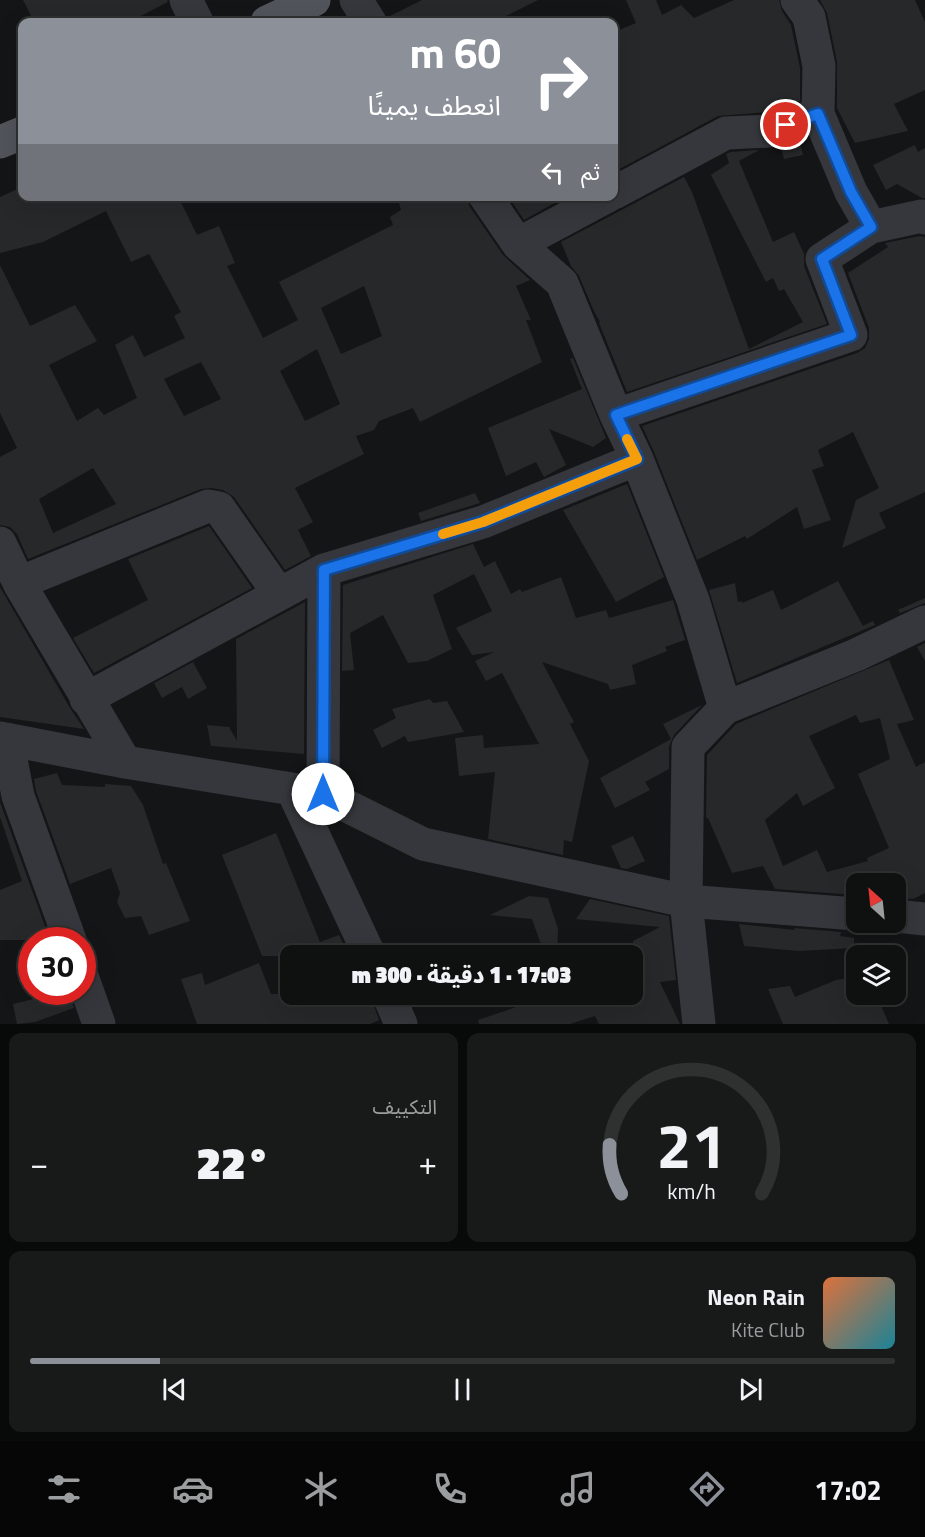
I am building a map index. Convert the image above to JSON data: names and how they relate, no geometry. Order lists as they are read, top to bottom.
{
  "north": "top left",
  "page": {
    "turn": ["60 m", "انعطف يمينًا"],
    "then": "ثم",
    "limit": "30",
    "trip": "17:03 · 1 دقيقة · 300 m",
    "tile": "التكييف",
    "heat": ["−", "22°", "+"],
    "song": ["Neon Rain", "Kite Club"],
    "tabs": "17:02",
    "gauge": ["21", "km/h"]
  }
}
